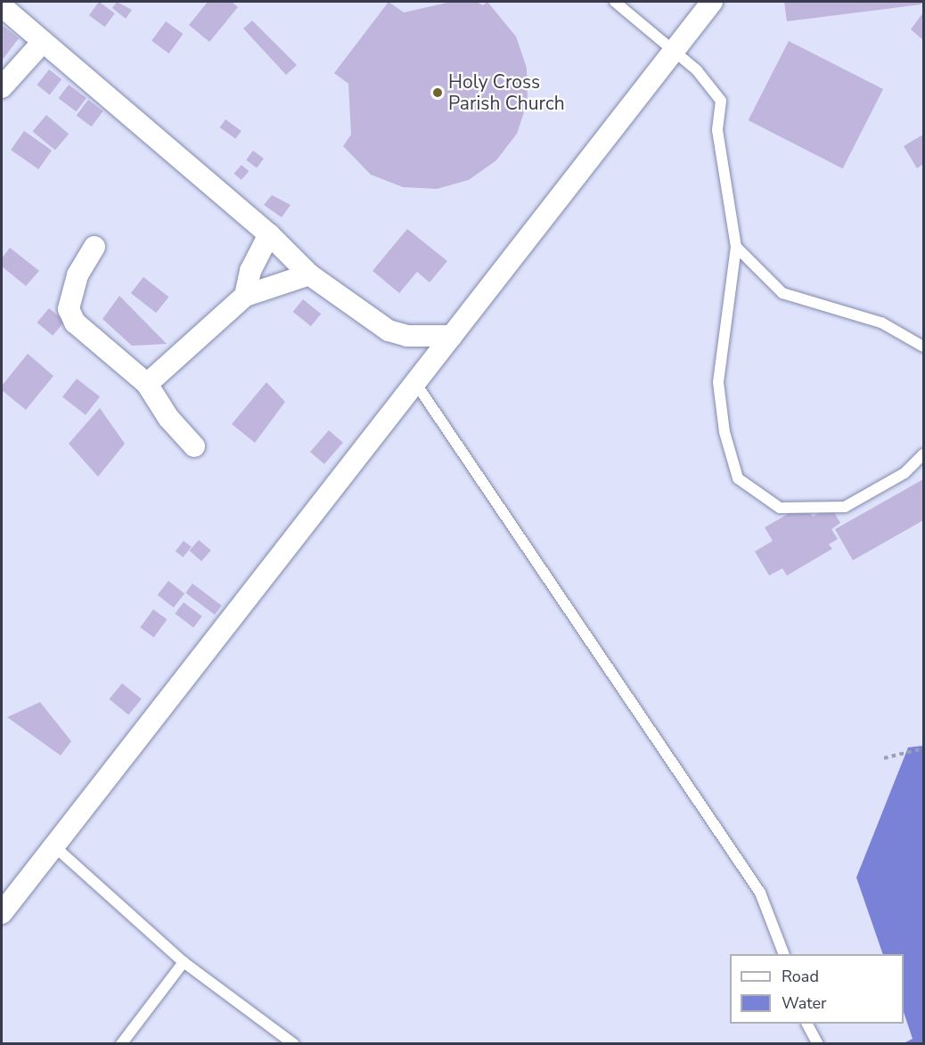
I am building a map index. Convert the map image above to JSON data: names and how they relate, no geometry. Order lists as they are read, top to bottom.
{
  "places": ["Holy Cross Parish Church"],
  "legend": ["Road", "Water"]
}
